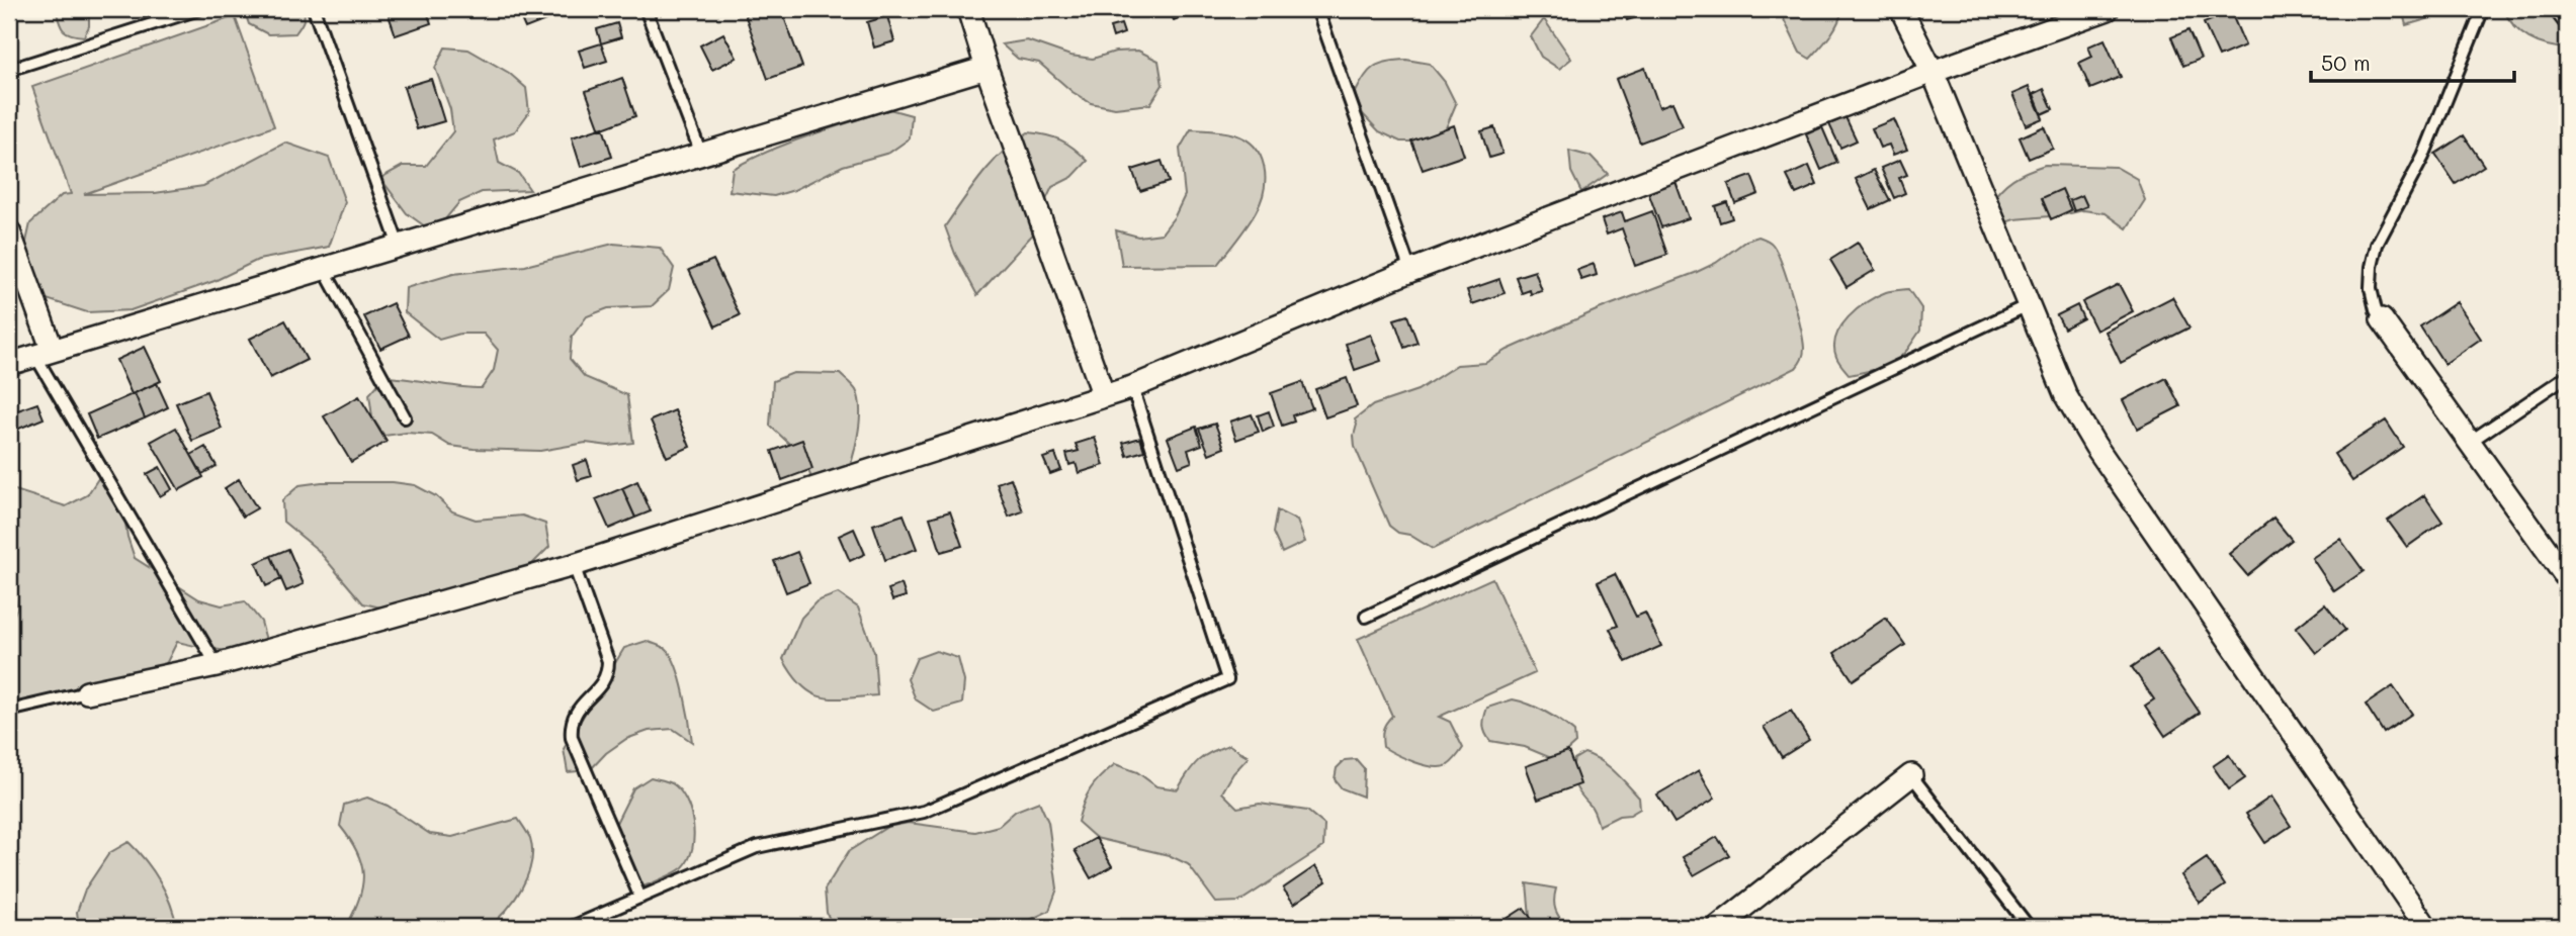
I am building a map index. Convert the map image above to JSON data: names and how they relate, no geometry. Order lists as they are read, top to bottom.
{
  "scale_bar": "50 m"
}
